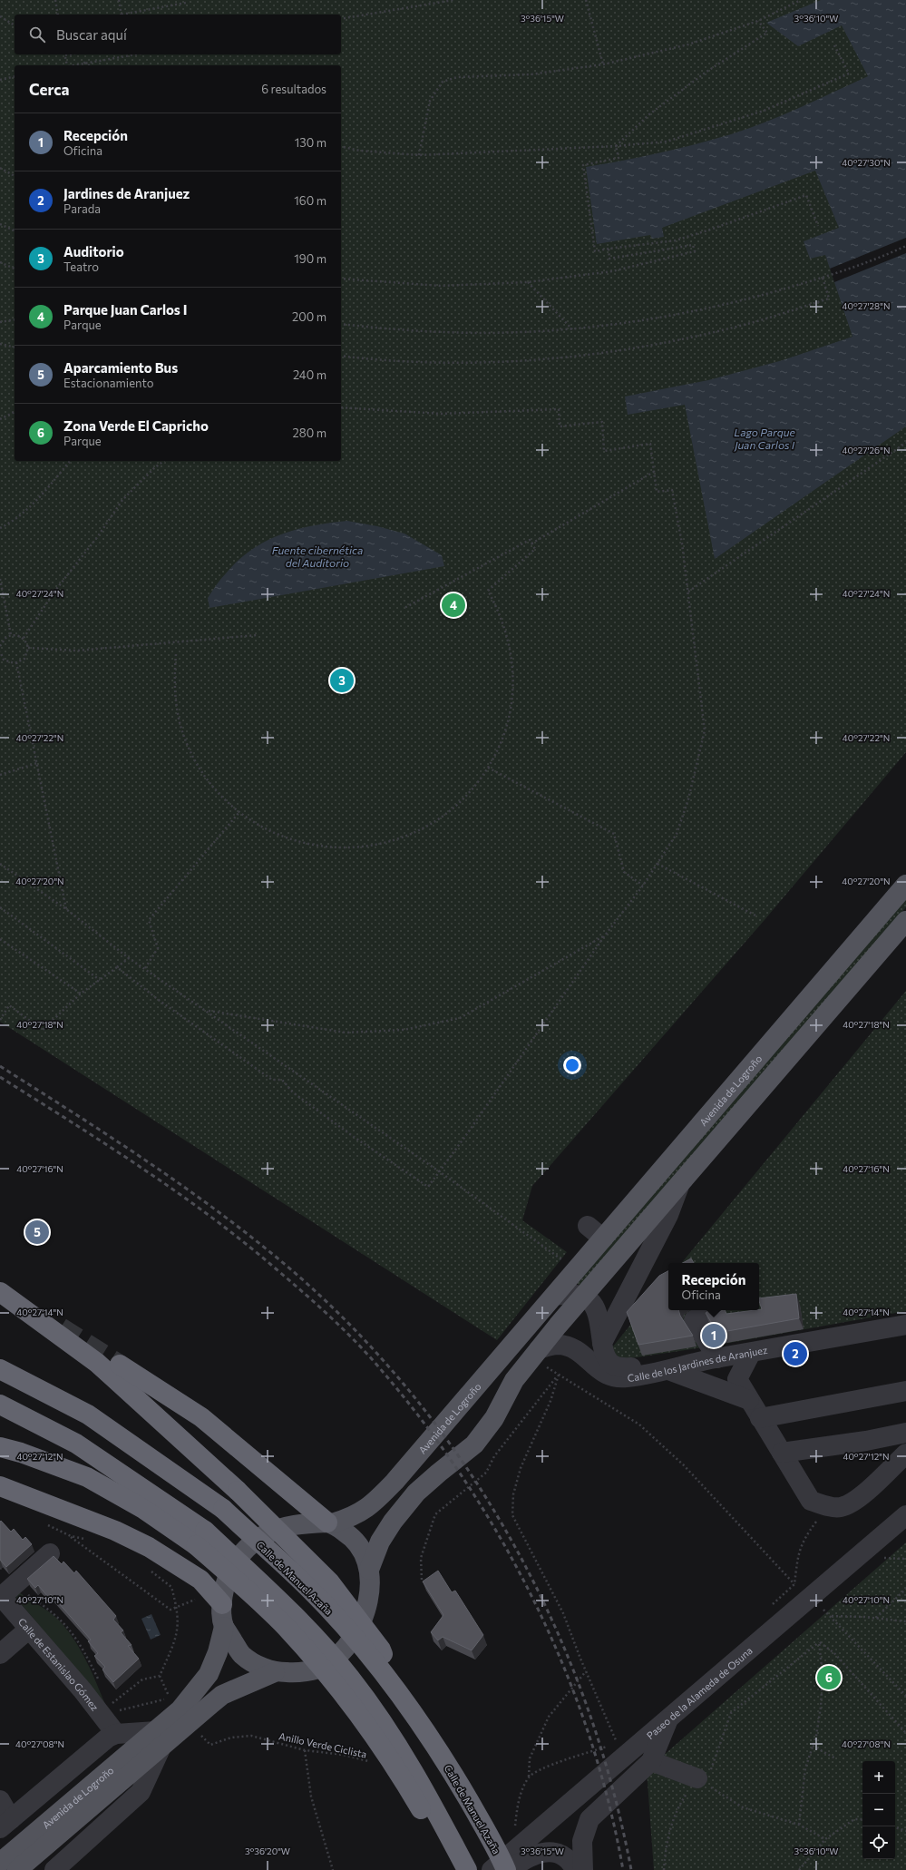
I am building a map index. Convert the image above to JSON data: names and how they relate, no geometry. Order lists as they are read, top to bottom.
{
  "streets": {
    "highway": ["Calle de Manuel Azaña"],
    "main road": ["Avenida de Logroño"],
    "street": ["Calle de los Jardines de Aranjuez", "Calle de Estanislao Gómez", "Paseo de la Alameda de Osuna"],
    "path": ["Anillo Verde Ciclista"]
  },
  "crossings": [
    ["Avenida de Logroño", "Anillo Verde Ciclista"]
  ],
  "water": ["Lago Parque Juan Carlos I", "Fuente cibernética del Auditorio"],
  "page": {
    "search": "Buscar aquí",
    "heading": ["Cerca", "6 resultados"],
    "list": [
      {
        "mark": "1",
        "name": "Recepción",
        "note": "Oficina",
        "value": "130 m"
      },
      {
        "mark": "2",
        "name": "Jardines de Aranjuez",
        "note": "Parada",
        "value": "160 m"
      },
      {
        "mark": "3",
        "name": "Auditorio",
        "note": "Teatro",
        "value": "190 m"
      },
      {
        "mark": "4",
        "name": "Parque Juan Carlos I",
        "note": "Parque",
        "value": "200 m"
      },
      {
        "mark": "5",
        "name": "Aparcamiento Bus",
        "note": "Estacionamiento",
        "value": "240 m"
      },
      {
        "mark": "6",
        "name": "Zona Verde El Capricho",
        "note": "Parque",
        "value": "280 m"
      }
    ],
    "pins": [
      "4",
      "3",
      "5",
      "1",
      "2",
      "6"
    ],
    "popup": ["Recepción", "Oficina"],
    "map_buttons": ["+", "−"]
  },
  "coordinates": [
    "3°36'15\"W",
    "3°36'10\"W",
    "40°27'30\"N",
    "40°27'28\"N",
    "40°27'26\"N",
    "40°27'24\"N",
    "40°27'22\"N",
    "40°27'20\"N",
    "40°27'18\"N",
    "40°27'16\"N",
    "40°27'14\"N",
    "40°27'12\"N",
    "40°27'10\"N",
    "40°27'08\"N",
    "3°36'20\"W"
  ]
}
